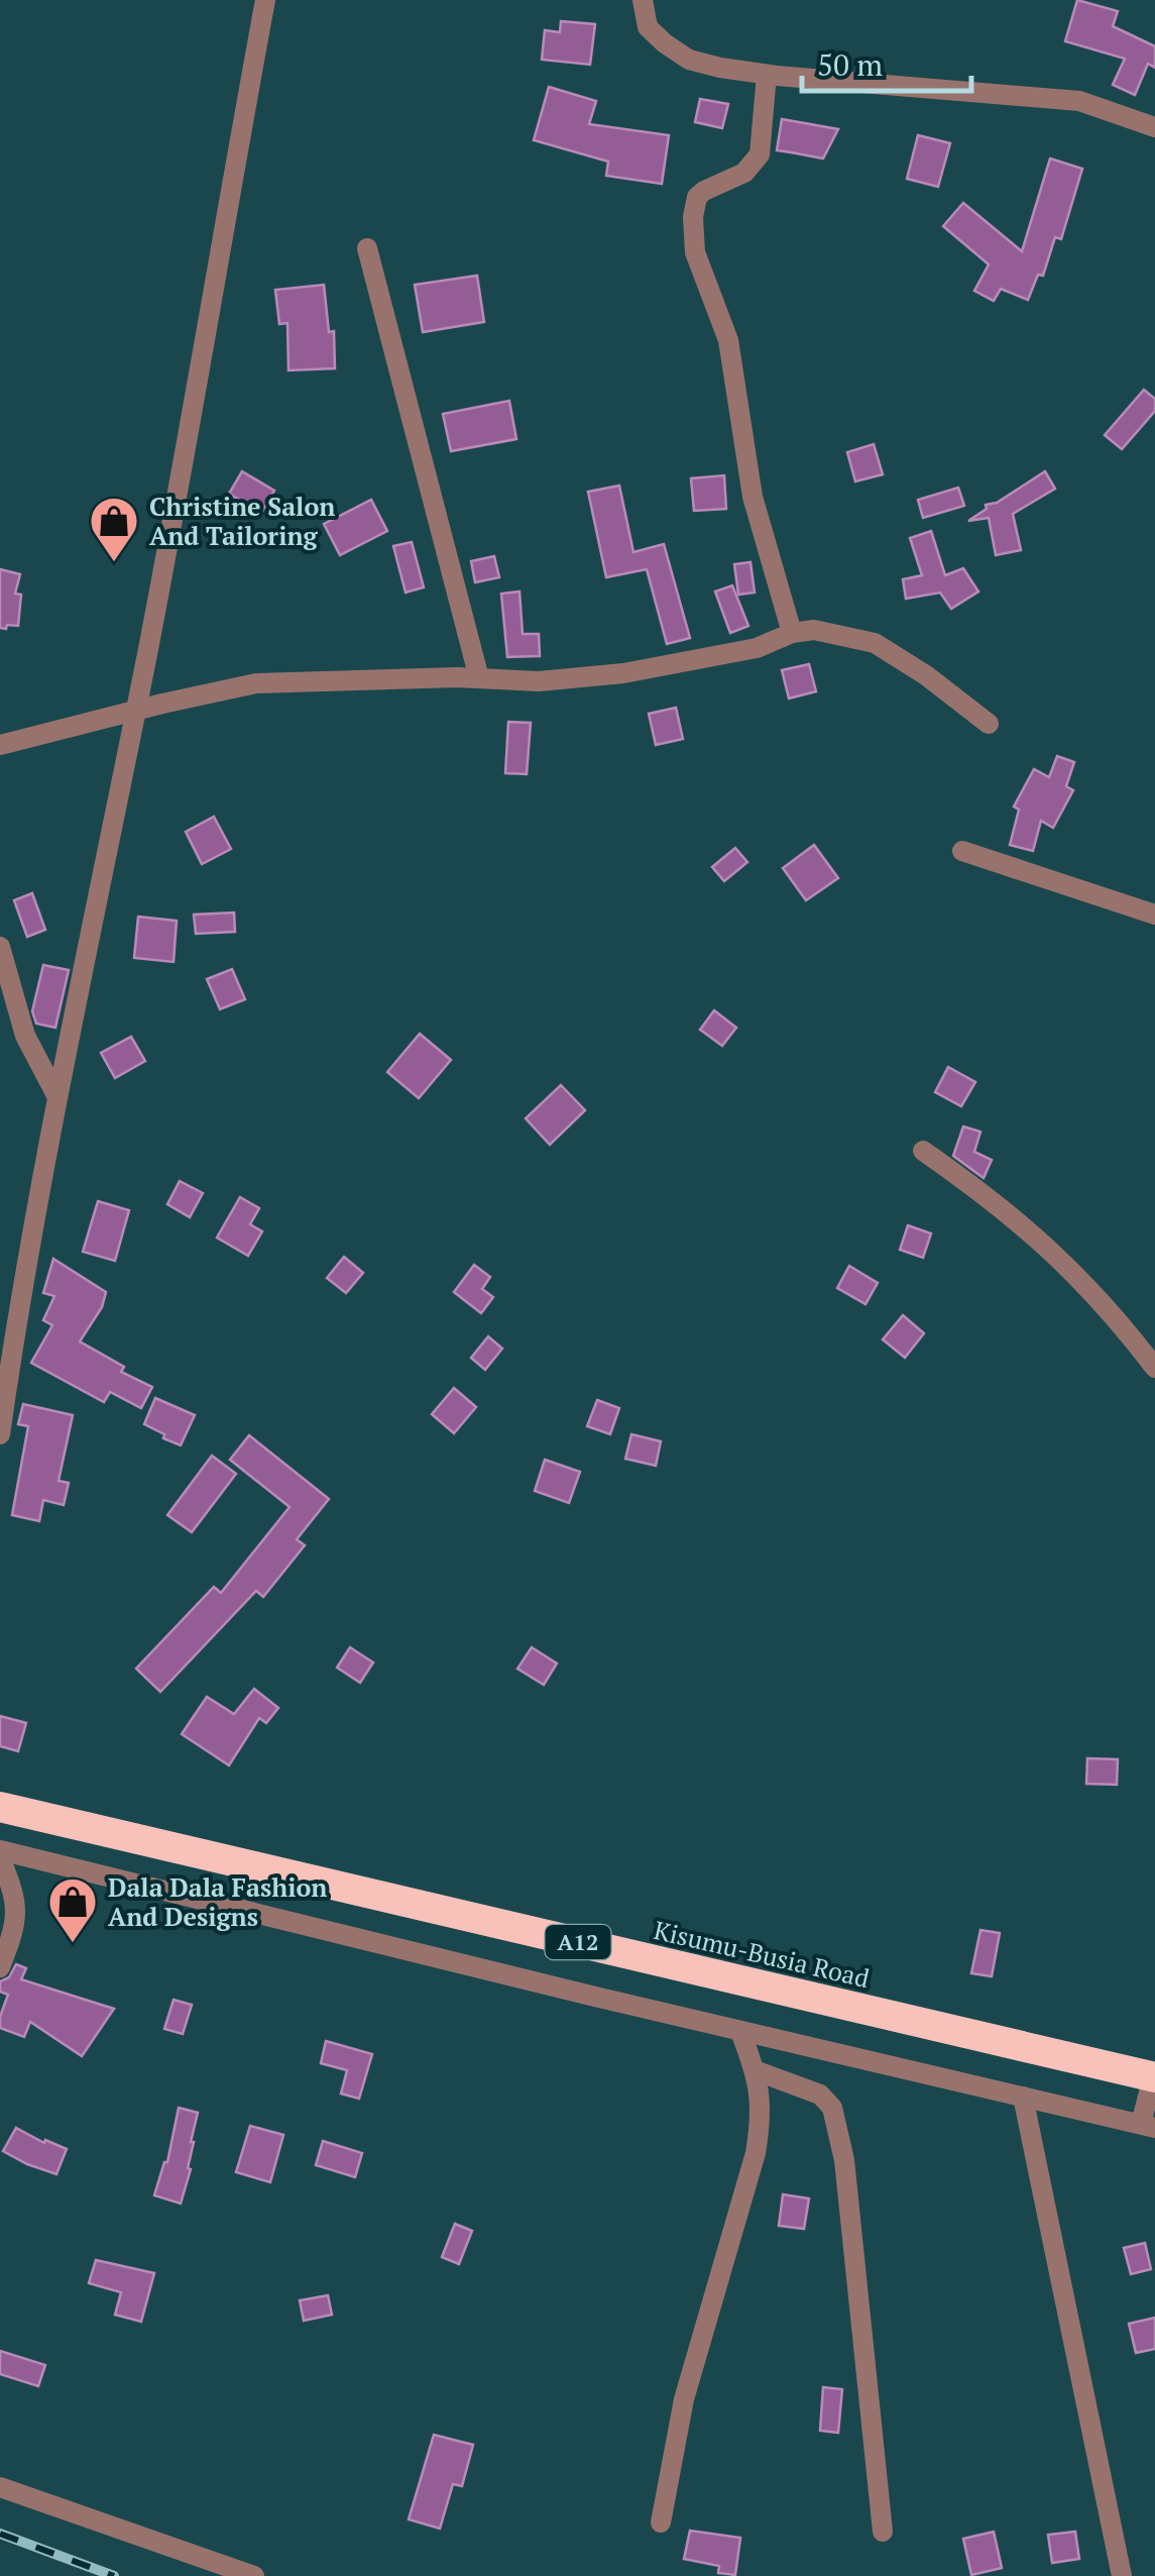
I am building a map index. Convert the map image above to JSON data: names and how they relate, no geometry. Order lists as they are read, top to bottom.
{
  "streets": {
    "highway": ["A12", "Kisumu-Busia Road"]
  },
  "places": {
    "shop": ["Christine Salon And Tailoring", "Dala Dala Fashion And Designs"]
  },
  "scale_bar": "50 m"
}
